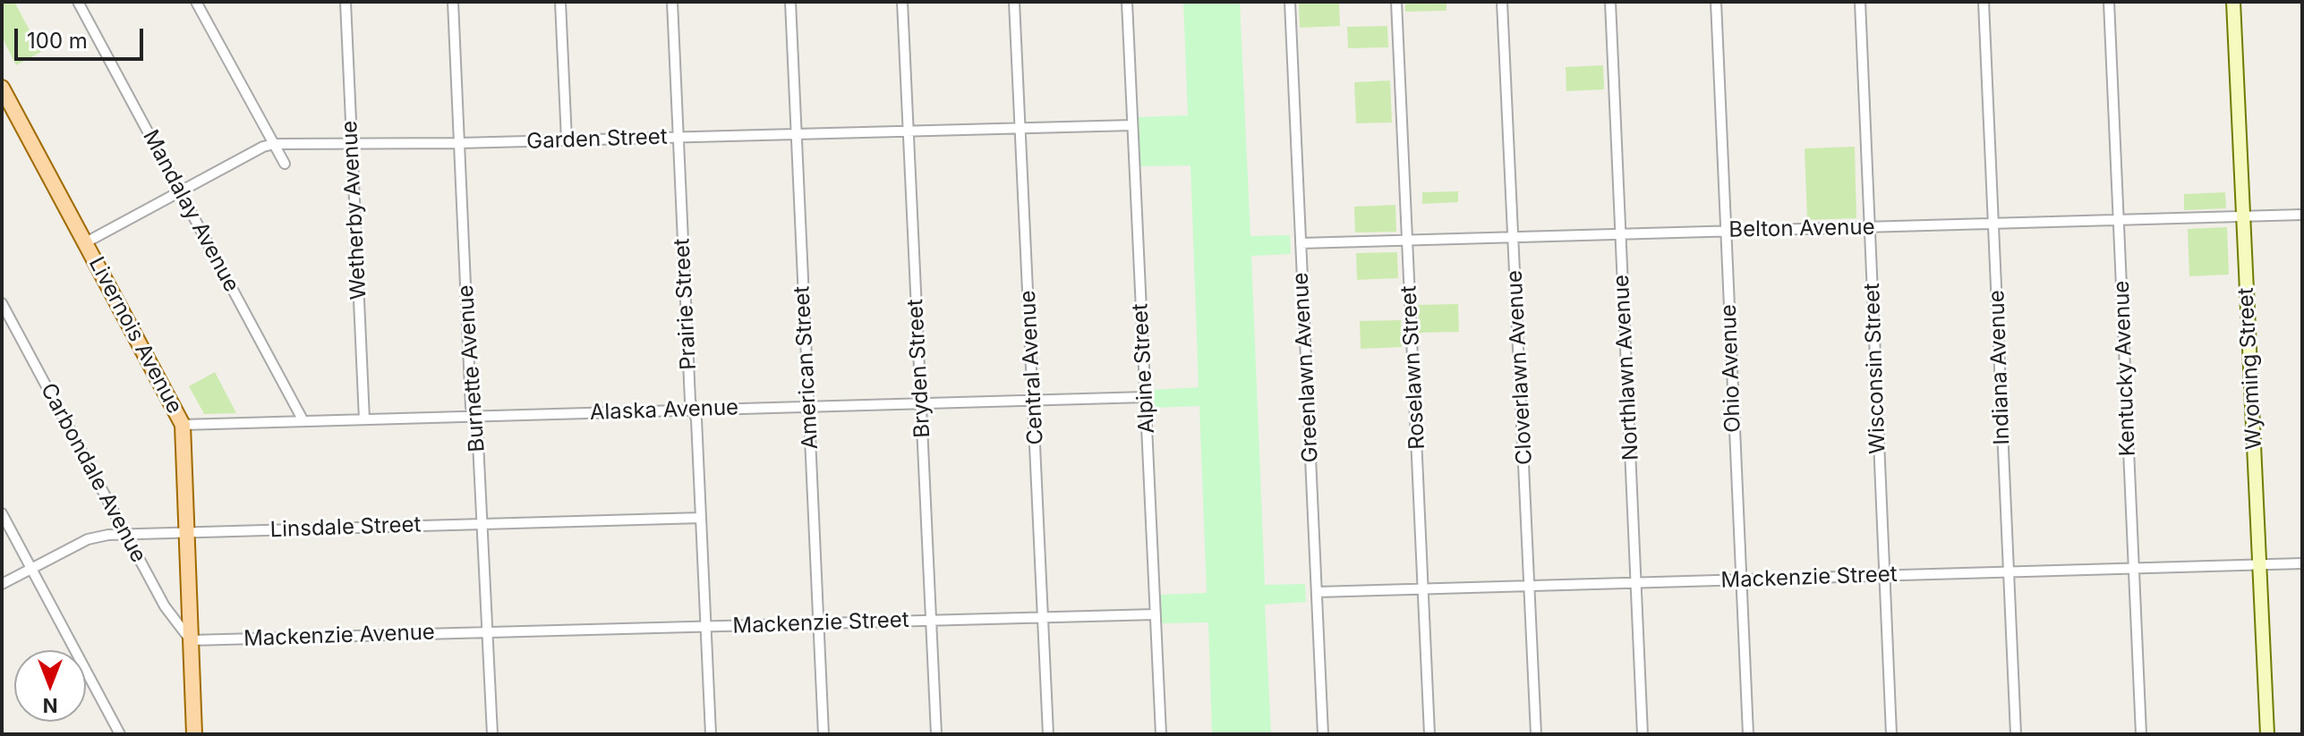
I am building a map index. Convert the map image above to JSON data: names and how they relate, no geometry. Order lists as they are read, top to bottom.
{
  "streets": {
    "main road": ["Livernois Avenue"],
    "street": [
      "Garden Street",
      "Wetherby Avenue",
      "Mandalay Avenue",
      "Belton Avenue",
      "Prairie Street",
      "American Street",
      "Central Avenue",
      "Greenlawn Avenue",
      "Roselawn Street",
      "Cloverlawn Avenue",
      "Northlawn Avenue",
      "Indiana Avenue",
      "Burnette Avenue",
      "Bryden Street",
      "Alpine Street",
      "Ohio Avenue",
      "Wisconsin Street",
      "Kentucky Avenue",
      "Wyoming Street",
      "Alaska Avenue",
      "Carbondale Avenue",
      "Linsdale Street",
      "Mackenzie Street",
      "Mackenzie Avenue"
    ]
  },
  "crossings": [
    ["Garden Street", "Wetherby Avenue"],
    ["Garden Street", "Mandalay Avenue"],
    ["Garden Street", "Prairie Street"],
    ["Garden Street", "Livernois Avenue"],
    ["Garden Street", "American Street"],
    ["Garden Street", "Central Avenue"],
    ["Garden Street", "Burnette Avenue"],
    ["Garden Street", "Bryden Street"],
    ["Garden Street", "Alpine Street"],
    ["Wetherby Avenue", "Alaska Avenue"],
    ["Mandalay Avenue", "Alaska Avenue"],
    ["Belton Avenue", "Greenlawn Avenue"],
    ["Belton Avenue", "Roselawn Street"],
    ["Belton Avenue", "Cloverlawn Avenue"],
    ["Belton Avenue", "Northlawn Avenue"],
    ["Belton Avenue", "Indiana Avenue"],
    ["Belton Avenue", "Ohio Avenue"],
    ["Belton Avenue", "Wisconsin Street"],
    ["Belton Avenue", "Kentucky Avenue"],
    ["Belton Avenue", "Wyoming Street"],
    ["Prairie Street", "Alaska Avenue"],
    ["Prairie Street", "Linsdale Street"],
    ["Prairie Street", "Mackenzie Street"],
    ["Livernois Avenue", "Alaska Avenue"],
    ["Livernois Avenue", "Carbondale Avenue"],
    ["Livernois Avenue", "Linsdale Street"],
    ["Livernois Avenue", "Mackenzie Avenue"],
    ["American Street", "Alaska Avenue"],
    ["American Street", "Mackenzie Street"],
    ["Central Avenue", "Alaska Avenue"],
    ["Central Avenue", "Mackenzie Street"],
    ["Greenlawn Avenue", "Mackenzie Street"],
    ["Roselawn Street", "Mackenzie Street"],
    ["Cloverlawn Avenue", "Mackenzie Street"],
    ["Northlawn Avenue", "Mackenzie Street"],
    ["Indiana Avenue", "Mackenzie Street"],
    ["Burnette Avenue", "Alaska Avenue"],
    ["Burnette Avenue", "Linsdale Street"],
    ["Burnette Avenue", "Mackenzie Street"],
    ["Burnette Avenue", "Mackenzie Avenue"],
    ["Bryden Street", "Alaska Avenue"],
    ["Bryden Street", "Mackenzie Street"],
    ["Alpine Street", "Alaska Avenue"],
    ["Alpine Street", "Mackenzie Street"],
    ["Ohio Avenue", "Mackenzie Street"],
    ["Wisconsin Street", "Mackenzie Street"],
    ["Kentucky Avenue", "Mackenzie Street"],
    ["Wyoming Street", "Mackenzie Street"],
    ["Carbondale Avenue", "Linsdale Street"],
    ["Carbondale Avenue", "Mackenzie Avenue"],
    ["Mackenzie Street", "Mackenzie Avenue"]
  ],
  "scale_bar": "100 m",
  "north": "bottom"
}
